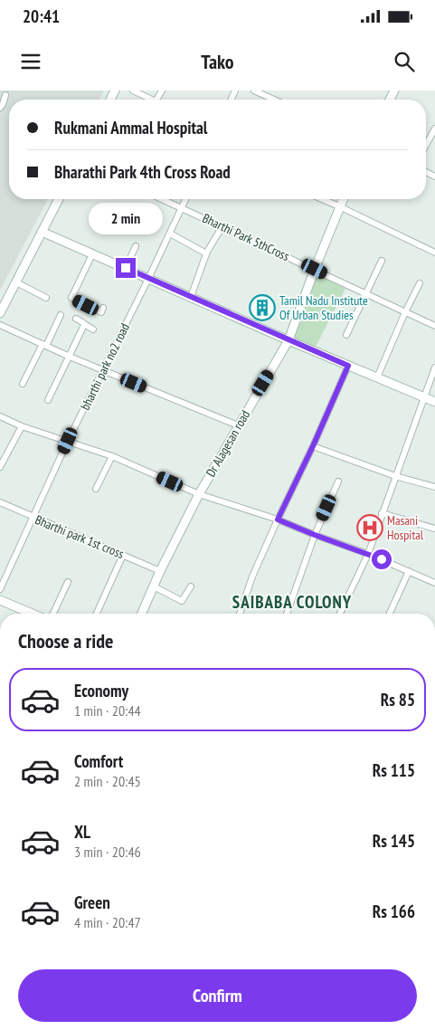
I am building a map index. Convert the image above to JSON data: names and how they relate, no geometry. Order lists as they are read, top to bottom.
{
  "streets": {
    "street": [
      "Bharthi Park 5thCross",
      "bharthi park no2 road",
      "Dr Alagesan road",
      "Bharthi park 1st cross"
    ]
  },
  "crossings": [
    ["Bharthi Park 5thCross", "bharthi park no2 road"],
    ["Bharthi Park 5thCross", "Dr Alagesan road"],
    ["bharthi park no2 road", "Bharthi park 1st cross"],
    ["Dr Alagesan road", "Bharthi park 1st cross"]
  ],
  "districts": ["SAIBABA COLONY"],
  "places": {
    "building": ["Tamil Nadu Institute Of Urban Studies"],
    "hospital": ["Masani Hospital"]
  },
  "page": {
    "status": "20:41",
    "header": "Tako",
    "banner": ["Rukmani Ammal Hospital", "Bharathi Park 4th Cross Road"],
    "bubble": "2 min",
    "heading": "Choose a ride",
    "list": [
      {
        "name": "Economy",
        "note": "1 min · 20:44",
        "value": "Rs 85"
      },
      {
        "name": "Comfort",
        "note": "2 min · 20:45",
        "value": "Rs 115"
      },
      {
        "name": "XL",
        "note": "3 min · 20:46",
        "value": "Rs 145"
      },
      {
        "name": "Green",
        "note": "4 min · 20:47",
        "value": "Rs 166"
      }
    ],
    "buttons": "Confirm"
  }
}
